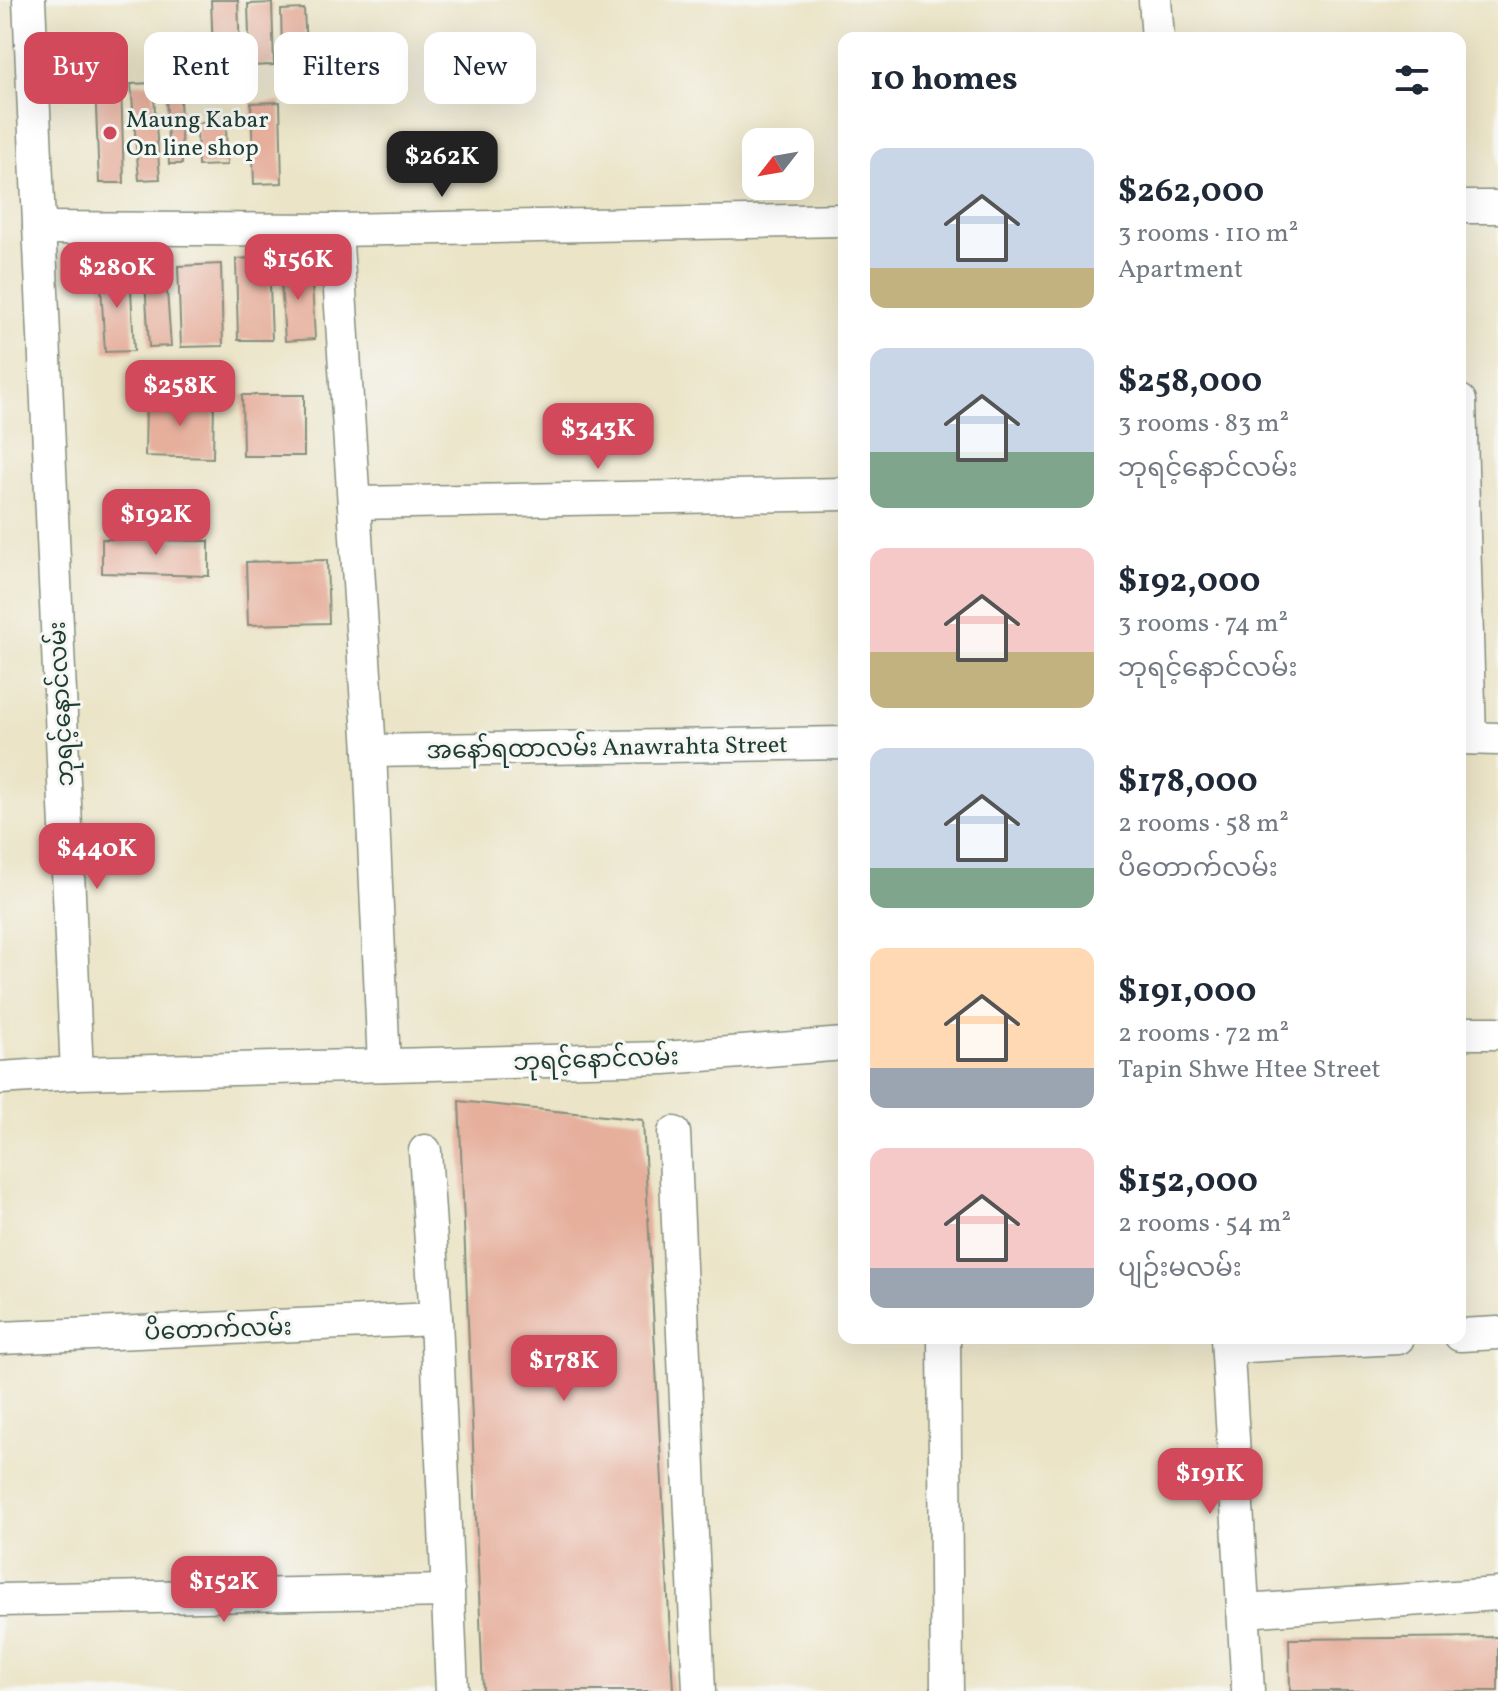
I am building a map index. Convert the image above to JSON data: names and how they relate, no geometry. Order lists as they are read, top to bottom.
{
  "streets": {
    "street": ["ဘုရင့်နောင်လမ်း", "အနော်ရထာလမ်း Anawrahta Street", "ပိတောက်လမ်း"]
  },
  "places": ["Maung Kabar On line shop"],
  "north": "bottom left",
  "page": {
    "chip": [
      "Buy",
      "Rent",
      "Filters",
      "New"
    ],
    "heading": "10 homes",
    "list": [
      {
        "name": "$262,000",
        "note": "3 rooms · 110 m² · Apartment"
      },
      {
        "name": "$258,000",
        "note": "3 rooms · 83 m² · ဘုရင့်နောင်လမ်း"
      },
      {
        "name": "$192,000",
        "note": "3 rooms · 74 m² · ဘုရင့်နောင်လမ်း"
      },
      {
        "name": "$178,000",
        "note": "2 rooms · 58 m² · ပိတောက်လမ်း"
      },
      {
        "name": "$191,000",
        "note": "2 rooms · 72 m² · Tapin Shwe Htee Street"
      },
      {
        "name": "$152,000",
        "note": "2 rooms · 54 m² · ပျဉ်းမလမ်း"
      }
    ],
    "price": [
      "$262K",
      "$156K",
      "$280K",
      "$258K",
      "$343K",
      "$192K",
      "$440K",
      "$178K",
      "$191K",
      "$152K"
    ]
  }
}
